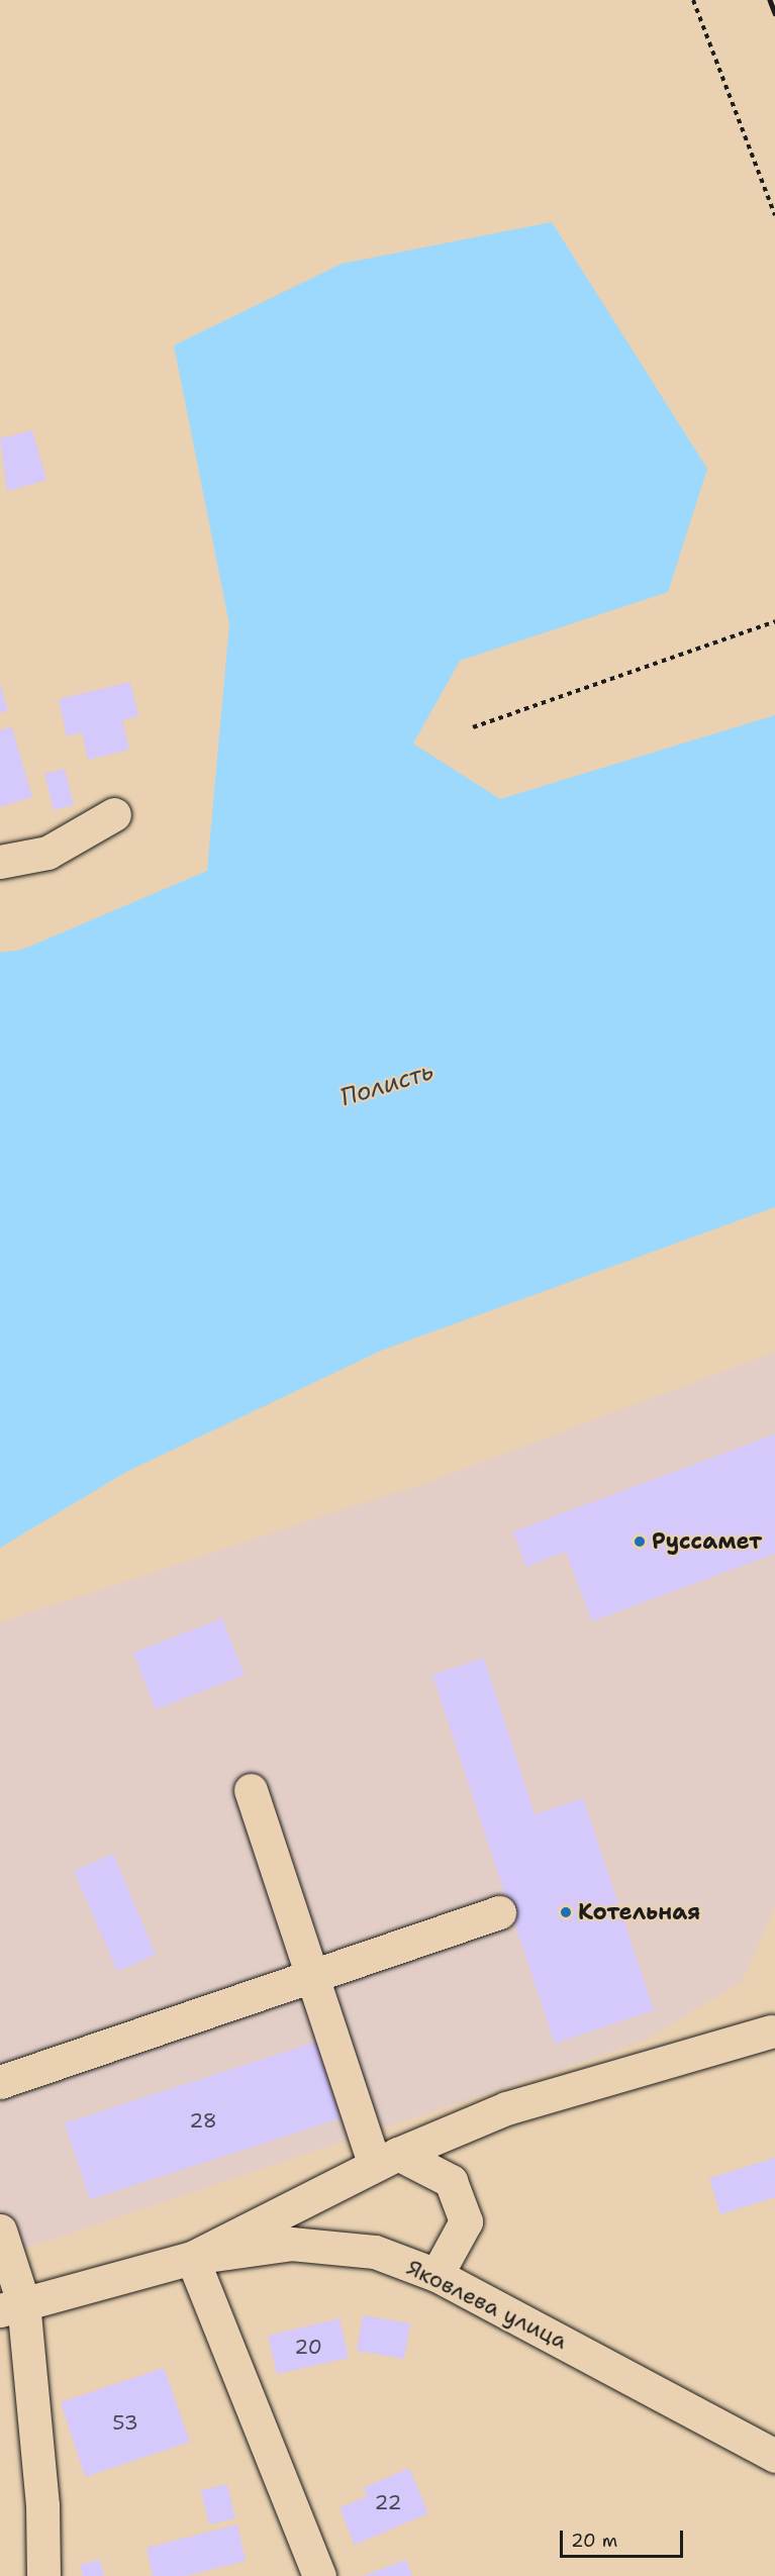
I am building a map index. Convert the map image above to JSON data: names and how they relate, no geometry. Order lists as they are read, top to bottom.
{
  "streets": {
    "street": ["Яковлева улица"]
  },
  "water": ["Полисть"],
  "places": ["Руссамет", "Котельная"],
  "house_numbers": [
    "28",
    "20",
    "53",
    "22"
  ],
  "scale_bar": "20 m"
}
